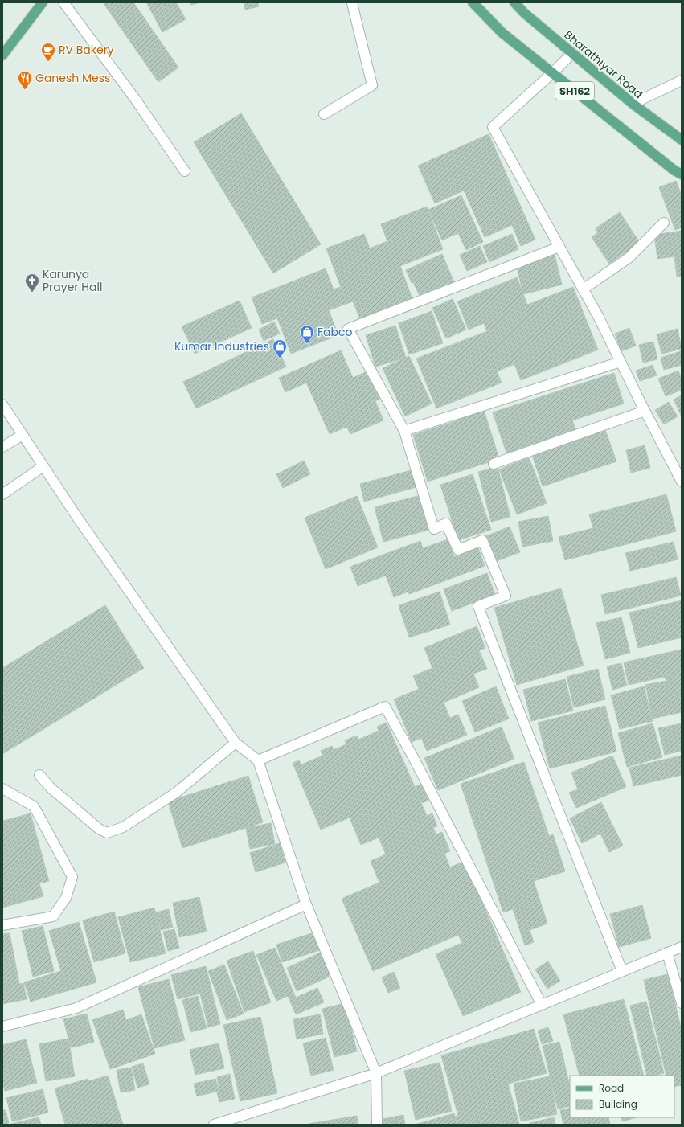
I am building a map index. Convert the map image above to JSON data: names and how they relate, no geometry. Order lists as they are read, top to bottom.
{
  "streets": {
    "main road": ["Bharathiyar Road", "SH162"]
  },
  "places": {
    "cafe": ["RV Bakery"],
    "restaurant": ["Ganesh Mess"],
    "church": ["Karunya Prayer Hall"],
    "shop": ["Fabco", "Kumar Industries"]
  },
  "legend": ["Road", "Building"]
}
